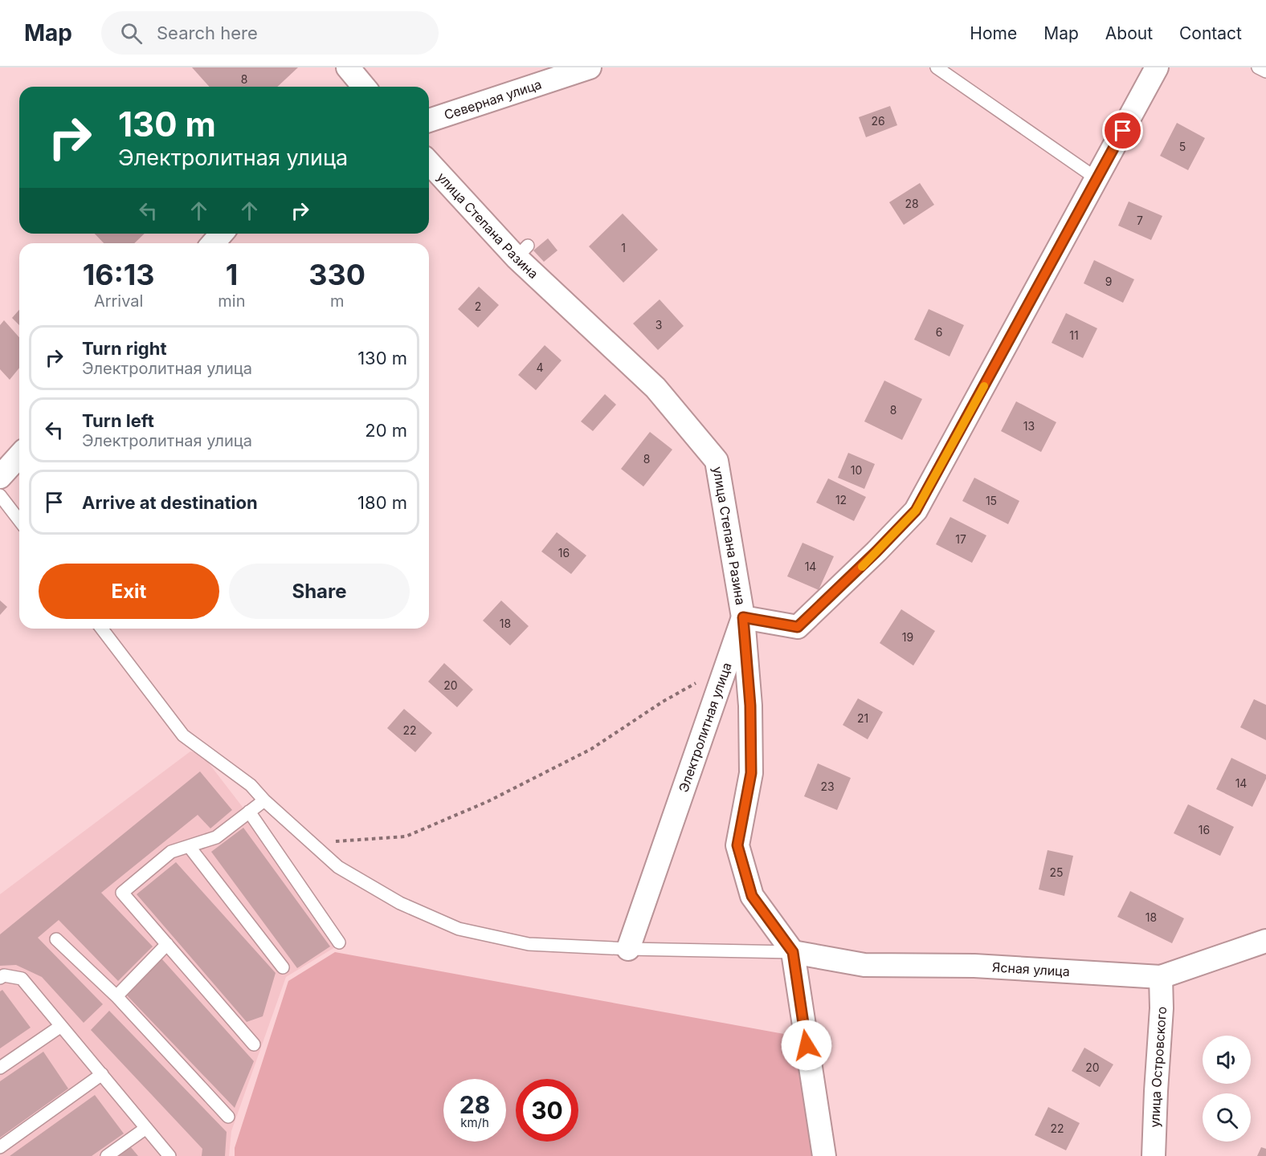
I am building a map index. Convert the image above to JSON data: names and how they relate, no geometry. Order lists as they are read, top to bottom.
{
  "streets": {
    "street": [
      "Северная улица",
      "улица Степана Разина",
      "Электролитная улица",
      "Ясная улица",
      "улица Островского"
    ]
  },
  "crossings": [
    ["улица Степана Разина", "Электролитная улица"],
    ["улица Степана Разина", "Ясная улица"],
    ["Ясная улица", "улица Островского"]
  ],
  "house_numbers": [
    "8",
    "26",
    "5",
    "28",
    "7",
    "1",
    "9",
    "2",
    "3",
    "6",
    "11",
    "4",
    "8",
    "13",
    "8",
    "10",
    "12",
    "15",
    "17",
    "16",
    "14",
    "18",
    "19",
    "20",
    "21",
    "22",
    "14",
    "23",
    "16",
    "25",
    "18",
    "20",
    "22"
  ],
  "page": {
    "header": "Map",
    "search": "Search here",
    "nav": [
      "Home",
      "Map",
      "About",
      "Contact"
    ],
    "turn": ["130 m", "Электролитная улица"],
    "eta": [
      "16:13",
      "Arrival",
      "1",
      "min",
      "330",
      "m"
    ],
    "list": [
      {
        "name": "Turn right",
        "note": "Электролитная улица",
        "value": "130 m"
      },
      {
        "name": "Turn left",
        "note": "Электролитная улица",
        "value": "20 m"
      },
      {
        "name": "Arrive at destination",
        "value": "180 m"
      }
    ],
    "buttons": ["Exit", "Share"],
    "speed": "28 km/h",
    "limit": "30"
  }
}
